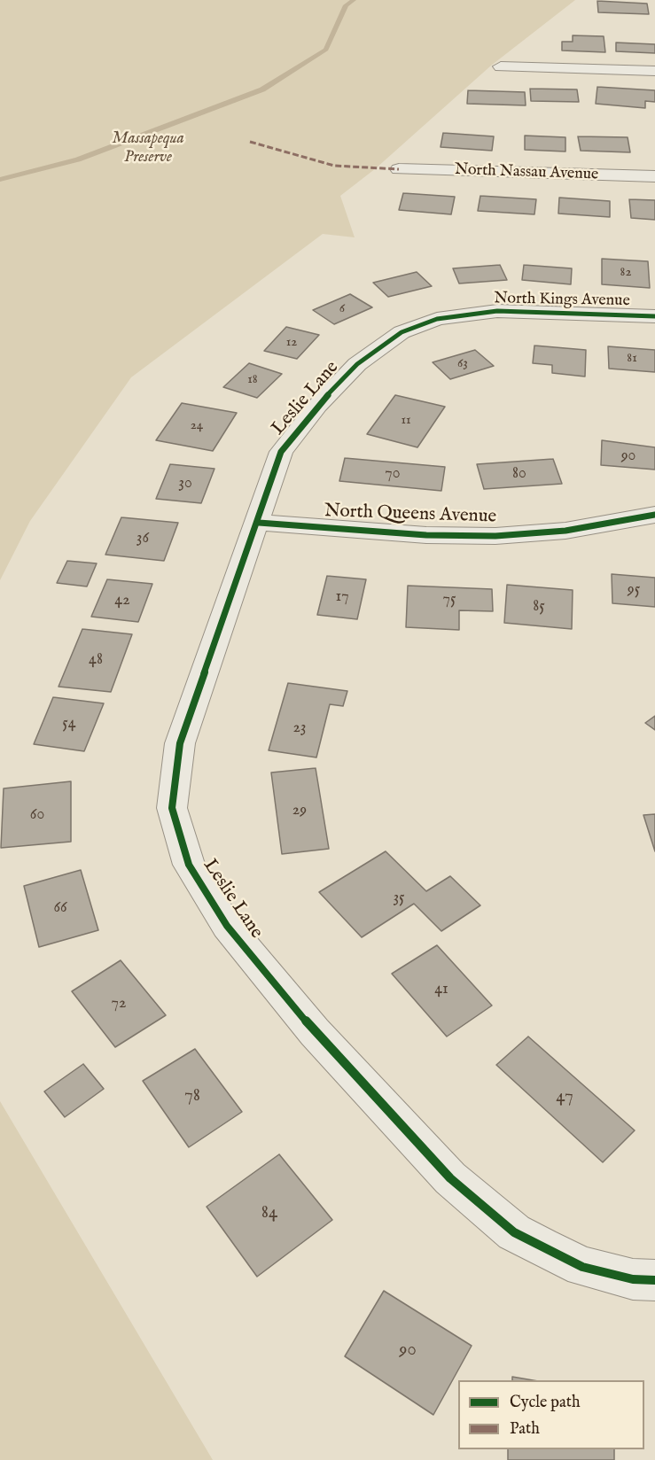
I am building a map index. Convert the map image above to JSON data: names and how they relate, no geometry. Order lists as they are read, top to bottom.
{
  "streets": {
    "street": [
      "North Nassau Avenue",
      "North Kings Avenue",
      "Leslie Lane",
      "North Queens Avenue"
    ]
  },
  "crossings": [
    ["North Kings Avenue", "Leslie Lane"],
    ["Leslie Lane", "North Queens Avenue"]
  ],
  "parks": ["Massapequa Preserve"],
  "house_numbers": [
    "82",
    "6",
    "12",
    "81",
    "63",
    "18",
    "11",
    "24",
    "90",
    "70",
    "80",
    "30",
    "36",
    "95",
    "17",
    "75",
    "42",
    "85",
    "48",
    "54",
    "23",
    "29",
    "60",
    "35",
    "66",
    "41",
    "72",
    "78",
    "47",
    "84",
    "90"
  ],
  "legend": ["Cycle path", "Path"]
}
